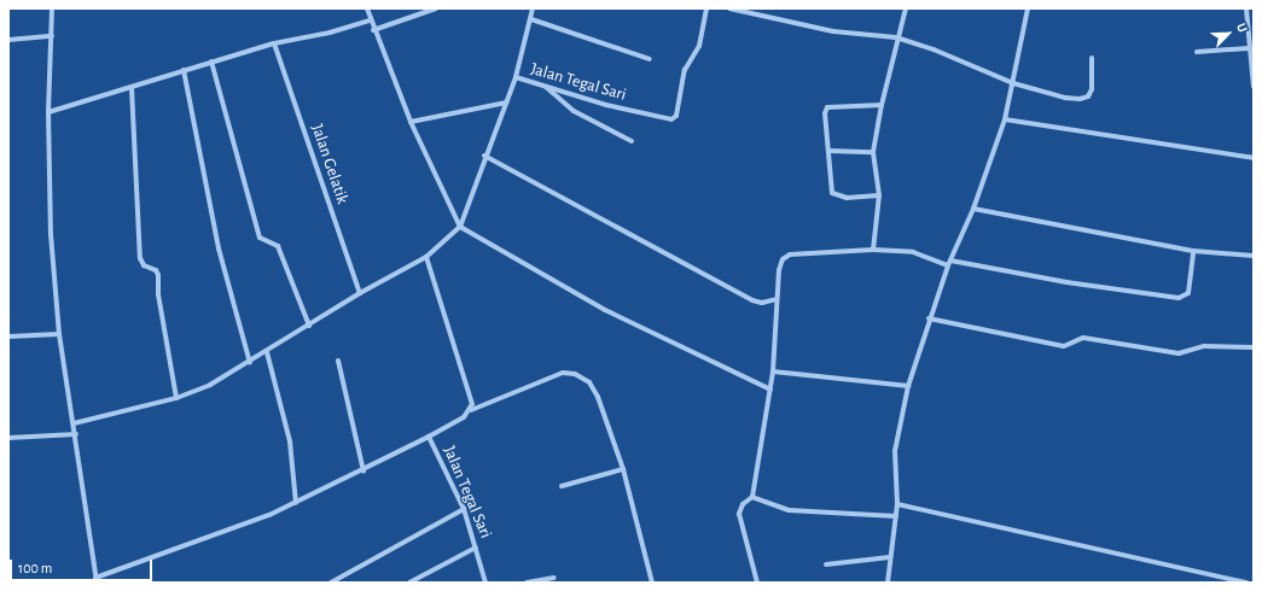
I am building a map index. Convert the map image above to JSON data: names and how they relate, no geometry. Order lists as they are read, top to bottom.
{
  "streets": {
    "street": ["Jalan Tegal Sari", "Jalan Gelatik"]
  },
  "crossings": [
    ["Jalan Tegal Sari", "Jalan Gelatik"]
  ],
  "scale_bar": "100 m",
  "north": "top right"
}
